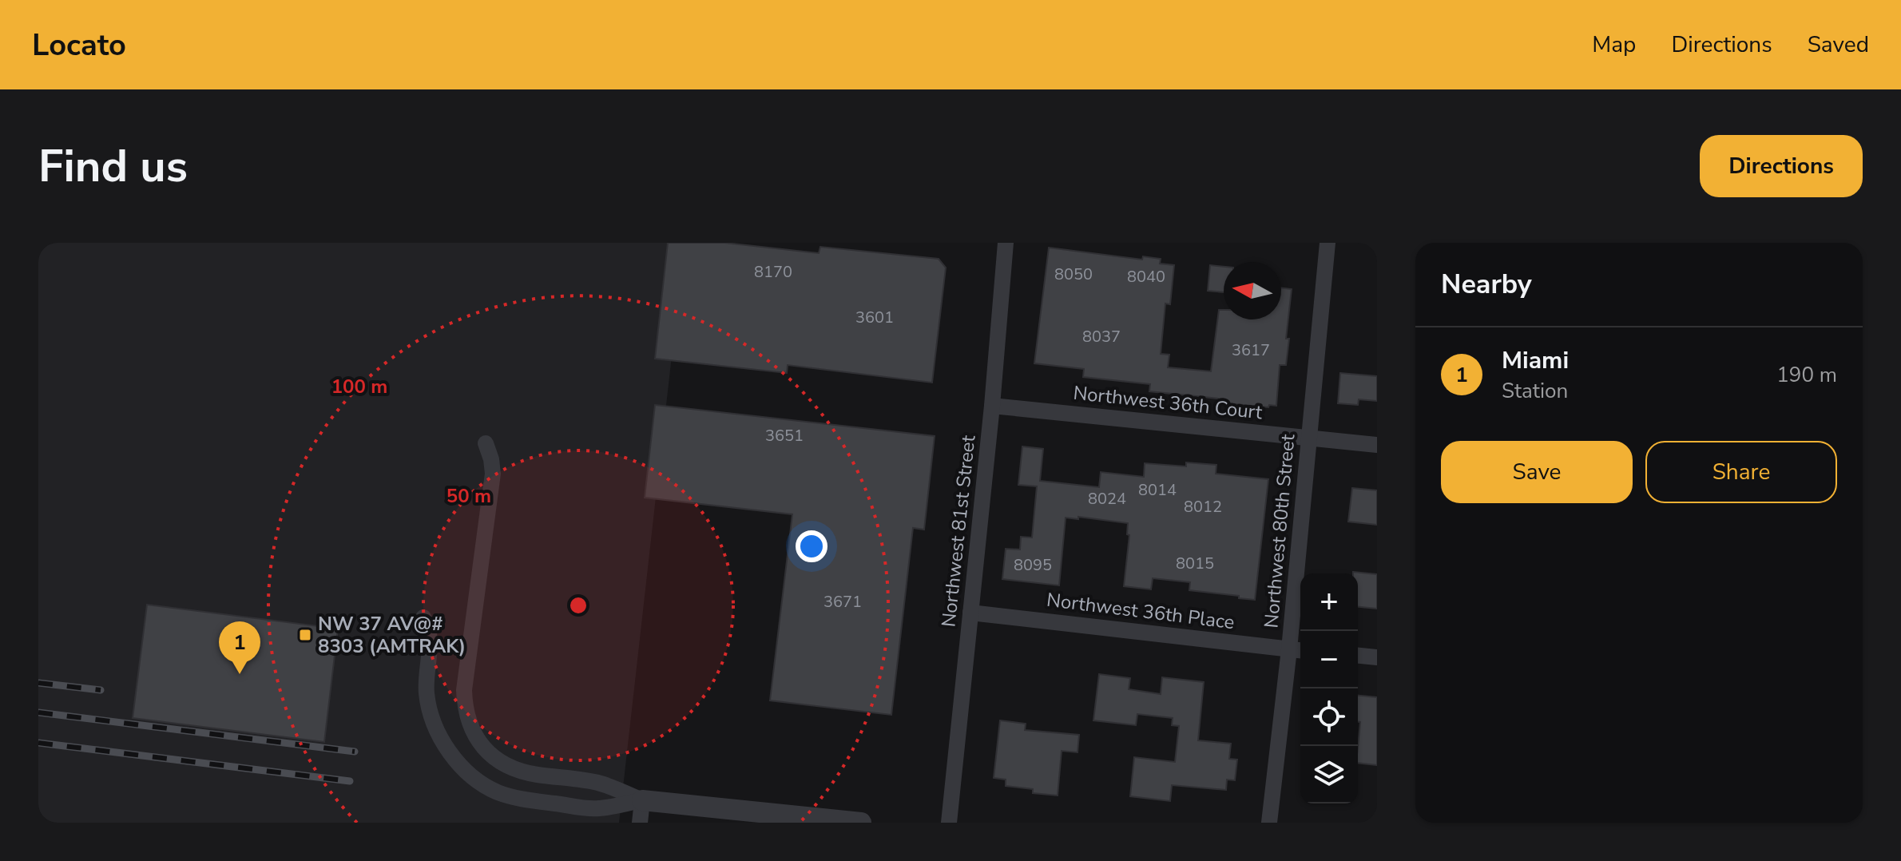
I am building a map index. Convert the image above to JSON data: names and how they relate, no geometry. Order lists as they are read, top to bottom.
{
  "streets": {
    "street": [
      "Northwest 36th Court",
      "Northwest 81st Street",
      "Northwest 80th Street",
      "Northwest 36th Place"
    ]
  },
  "crossings": [
    ["Northwest 36th Court", "Northwest 81st Street"],
    ["Northwest 36th Court", "Northwest 80th Street"],
    ["Northwest 81st Street", "Northwest 36th Place"],
    ["Northwest 80th Street", "Northwest 36th Place"]
  ],
  "places": {
    "transit": ["NW 37 AV@# 8303 (AMTRAK)"]
  },
  "house_numbers": [
    "8170",
    "8050",
    "8040",
    "3601",
    "8037",
    "3617",
    "3651",
    "8014",
    "8024",
    "8012",
    "8015",
    "8095",
    "3671"
  ],
  "north": "left",
  "page": {
    "header": "Locato",
    "nav": ["Map", "Directions", "Saved"],
    "buttons": [
      "Directions",
      ["Save", "Share"]
    ],
    "title": "Find us",
    "heading": "Nearby",
    "list": [
      {
        "mark": "1",
        "name": "Miami",
        "note": "Station",
        "value": "190 m"
      }
    ],
    "map_buttons": ["+", "−"],
    "pins": "1"
  },
  "rings": ["100 m", "50 m"]
}
